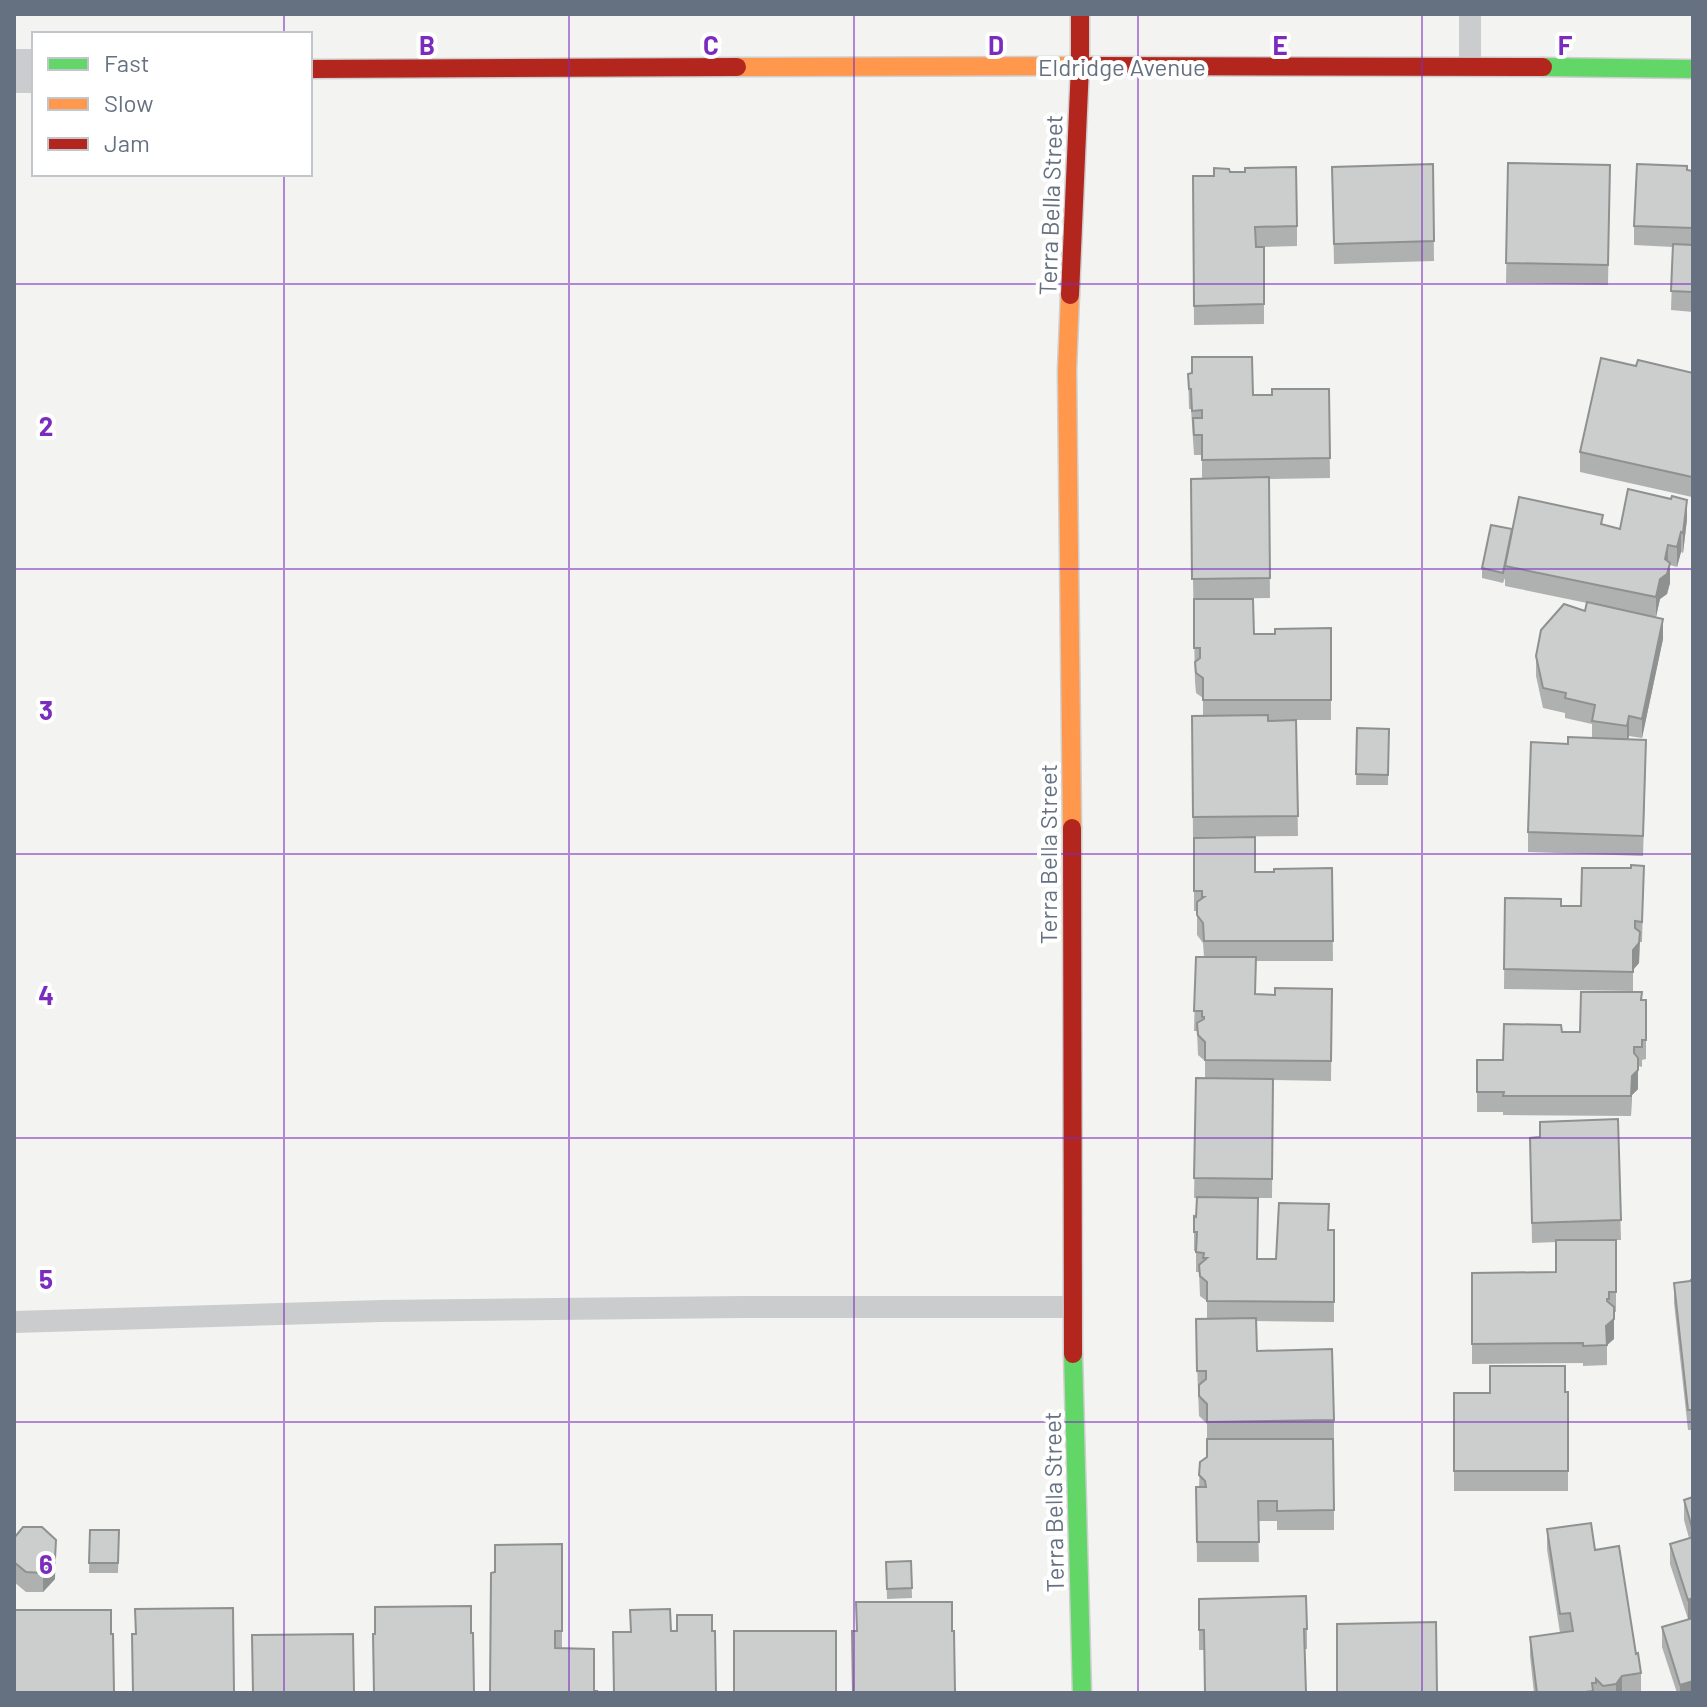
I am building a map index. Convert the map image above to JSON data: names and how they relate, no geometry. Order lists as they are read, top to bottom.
{
  "streets": {
    "street": ["Eldridge Avenue", "Terra Bella Street"]
  },
  "crossings": [
    ["Eldridge Avenue", "Terra Bella Street"]
  ],
  "legend": ["Fast", "Slow", "Jam"],
  "grid": {
    "columns": [
      "B",
      "C",
      "D",
      "E",
      "F"
    ],
    "rows": [
      "2",
      "3",
      "4",
      "5",
      "6"
    ]
  }
}
